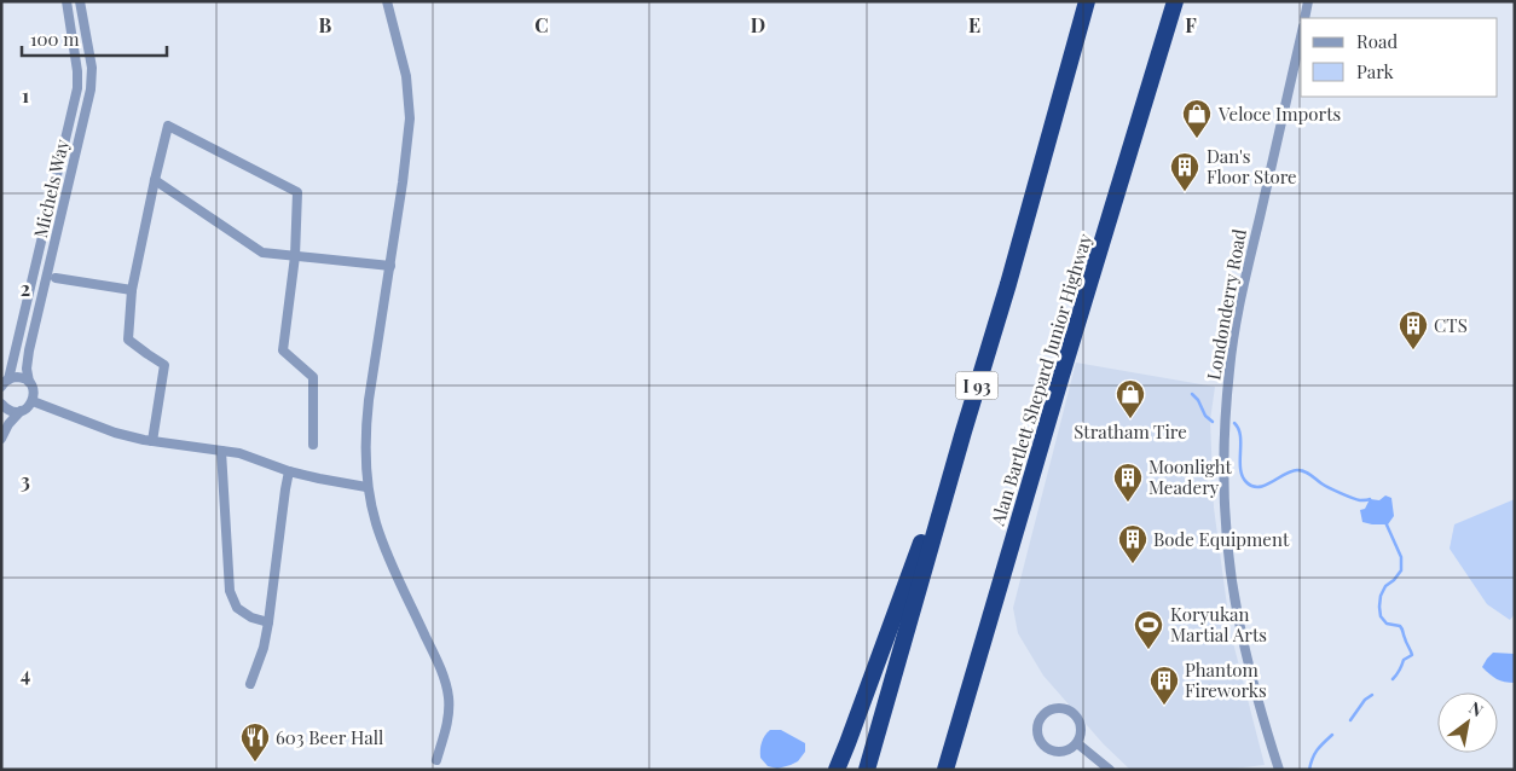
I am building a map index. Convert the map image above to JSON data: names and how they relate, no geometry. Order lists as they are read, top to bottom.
{
  "streets": {
    "highway": ["Alan Bartlett Shepard Junior Highway", "I 93"],
    "street": ["Michels Way", "Londonderry Road"]
  },
  "places": {
    "shop": ["Veloce Imports", "Stratham Tire"],
    "building": [
      "Dan's Floor Store",
      "CTS",
      "Moonlight Meadery",
      "Bode Equipment",
      "Phantom Fireworks"
    ],
    "sports": ["Koryukan Martial Arts"],
    "restaurant": ["603 Beer Hall"]
  },
  "legend": ["Road", "Park"],
  "scale_bar": "100 m",
  "north": "top right",
  "grid": {
    "columns": [
      "B",
      "C",
      "D",
      "E",
      "F"
    ],
    "rows": [
      "1",
      "2",
      "3",
      "4"
    ]
  }
}
